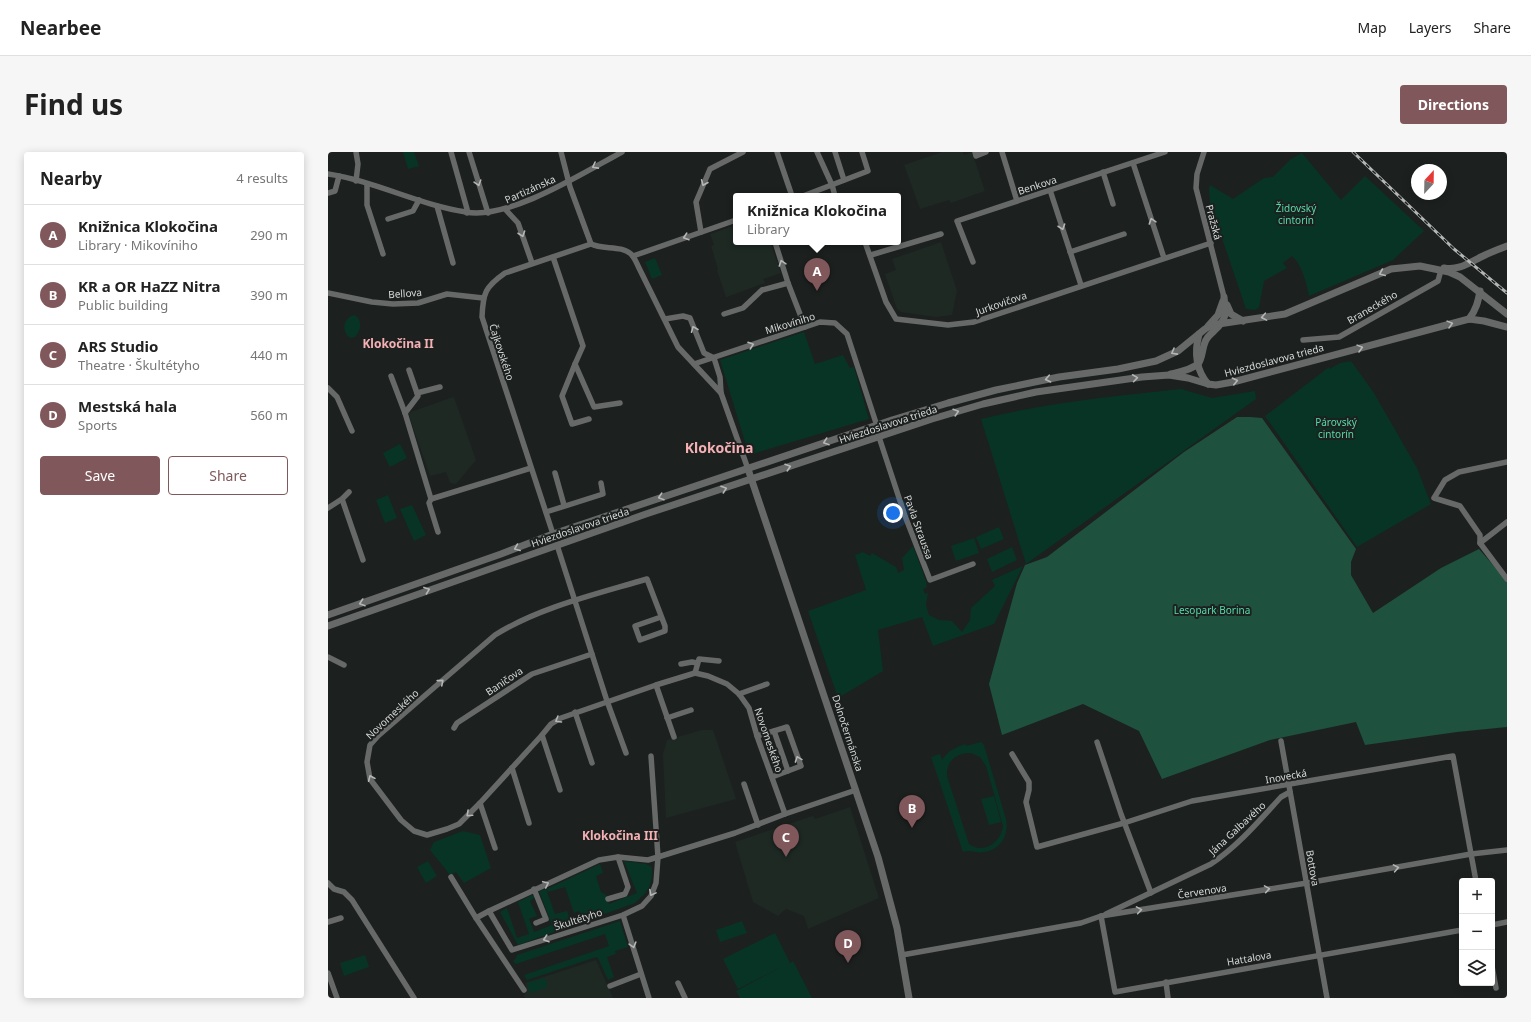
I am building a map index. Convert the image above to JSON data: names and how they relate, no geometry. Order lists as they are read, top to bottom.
{
  "streets": {
    "street": [
      "Benkova",
      "Partizánska",
      "Pražská",
      "Bellova",
      "Jurkovičova",
      "Braneckého",
      "Mikovíniho",
      "Čajkovského",
      "Hviezdoslavova trieda",
      "Pavla Straussa",
      "Baničova",
      "Novomeského",
      "Dolnočermánska",
      "Inovecká",
      "Jána Galbavého",
      "Bottova",
      "Červenova",
      "Škultétyho",
      "Hattalova"
    ]
  },
  "crossings": [
    ["Pražská", "Jurkovičova"],
    ["Bellova", "Čajkovského"],
    ["Braneckého", "Hviezdoslavova trieda"],
    ["Mikovíniho", "Hviezdoslavova trieda"],
    ["Čajkovského", "Hviezdoslavova trieda"],
    ["Hviezdoslavova trieda", "Pavla Straussa"],
    ["Hviezdoslavova trieda", "Dolnočermánska"],
    ["Dolnočermánska", "Červenova"],
    ["Inovecká", "Bottova"],
    ["Inovecká", "Červenova"],
    ["Jána Galbavého", "Bottova"],
    ["Jána Galbavého", "Červenova"],
    ["Jána Galbavého", "Hattalova"],
    ["Bottova", "Červenova"],
    ["Bottova", "Hattalova"],
    ["Červenova", "Hattalova"]
  ],
  "one_way": ["Červenova"],
  "districts": ["Klokočina II", "Klokočina", "Klokočina III"],
  "parks": ["Židovský cintorín", "Párovský cintorín", "Lesopark Borina"],
  "north": "top",
  "page": {
    "header": "Nearbee",
    "nav": ["Map", "Layers", "Share"],
    "title": "Find us",
    "buttons": [
      "Directions",
      ["Save", "Share"]
    ],
    "heading": ["Nearby", "4 results"],
    "popup": ["Knižnica Klokočina", "Library"],
    "list": [
      {
        "mark": "A",
        "name": "Knižnica Klokočina",
        "note": "Library · Mikovíniho",
        "value": "290 m"
      },
      {
        "mark": "B",
        "name": "KR a OR HaZZ Nitra",
        "note": "Public building",
        "value": "390 m"
      },
      {
        "mark": "C",
        "name": "ARS Studio",
        "note": "Theatre · Škultétyho",
        "value": "440 m"
      },
      {
        "mark": "D",
        "name": "Mestská hala",
        "note": "Sports",
        "value": "560 m"
      }
    ],
    "pins": [
      "A",
      "B",
      "C",
      "D"
    ],
    "map_buttons": ["+", "−"]
  }
}
